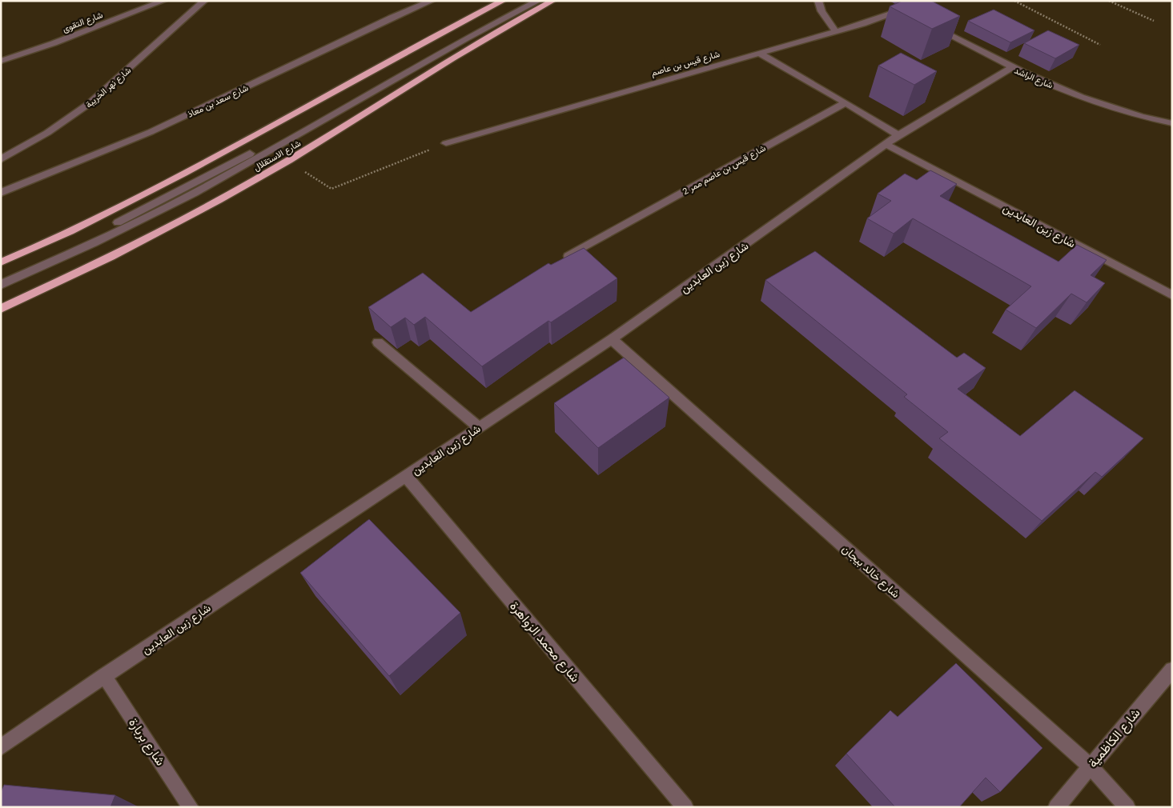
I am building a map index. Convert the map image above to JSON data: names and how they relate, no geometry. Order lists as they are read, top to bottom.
{
  "streets": {
    "highway": ["شارع الاستقلال"],
    "street": [
      "شارع التقوى",
      "شارع قيس بن عاصم",
      "شارع الراشد",
      "شارع نهر الخريبة",
      "شارع سعد بن معاذ",
      "شارع قيس بن عاصم ممر 2",
      "شارع زين العابدين",
      "شارع خالد بيجان",
      "شارع محمد الزواهرة",
      "شارع الكاظمية",
      "شارع بربارة"
    ]
  },
  "crossings": [
    ["شارع الراشد", "شارع زين العابدين"],
    ["شارع زين العابدين", "شارع خالد بيجان"],
    ["شارع زين العابدين", "شارع محمد الزواهرة"],
    ["شارع زين العابدين", "شارع بربارة"],
    ["شارع خالد بيجان", "شارع الكاظمية"]
  ]
}
